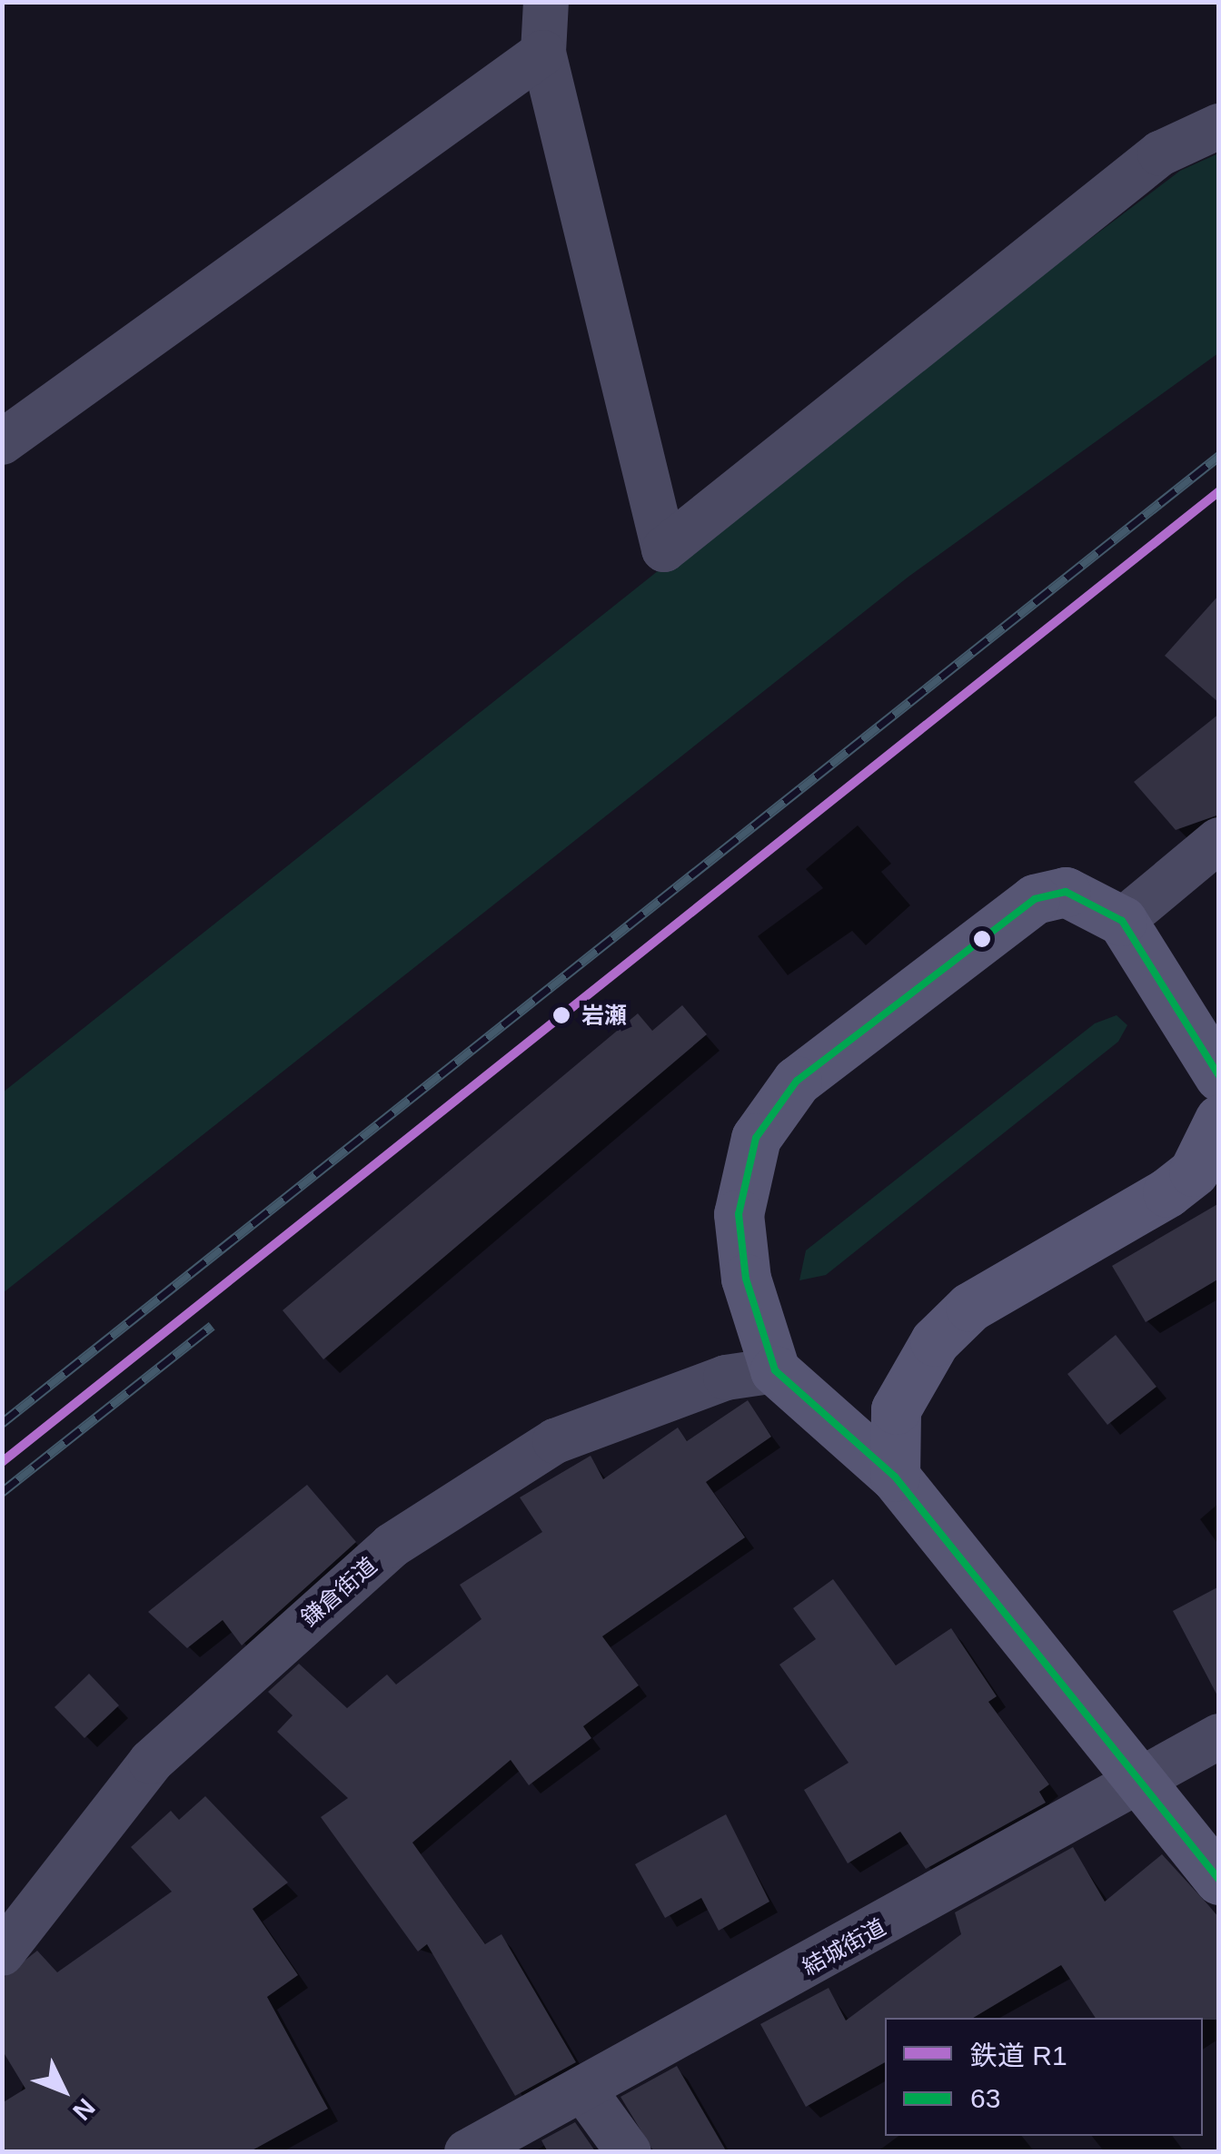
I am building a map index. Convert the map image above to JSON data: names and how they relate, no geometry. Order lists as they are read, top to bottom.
{
  "streets": {
    "street": ["鎌倉街道", "結城街道"]
  },
  "places": ["岩瀬"],
  "lines": ["rail line R1", "transit line 63"],
  "legend": ["鉄道 R1", "63"],
  "north": "bottom right"
}
